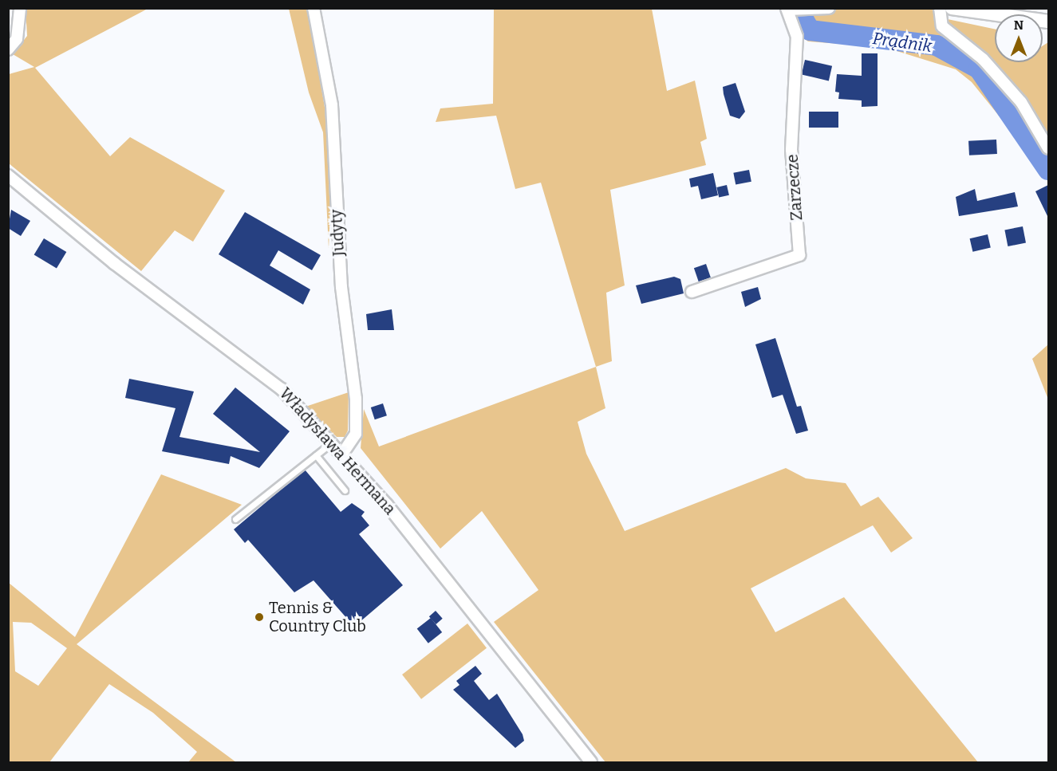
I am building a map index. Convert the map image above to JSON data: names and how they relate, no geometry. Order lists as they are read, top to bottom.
{
  "streets": {
    "street": ["Zarzecze", "Judyty", "Władysława Hermana"]
  },
  "crossings": [
    ["Judyty", "Władysława Hermana"]
  ],
  "water": ["Prądnik"],
  "places": ["Tennis & Country Club"],
  "north": "top"
}
